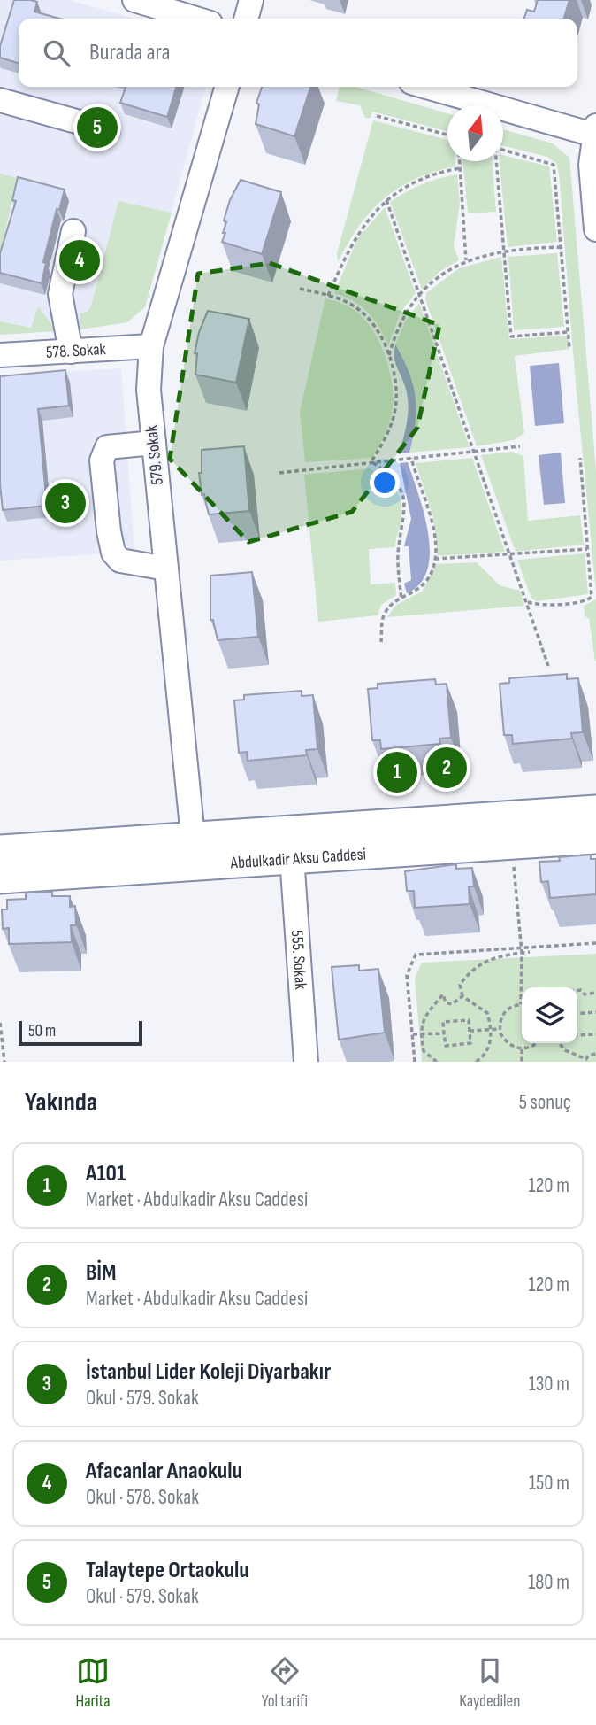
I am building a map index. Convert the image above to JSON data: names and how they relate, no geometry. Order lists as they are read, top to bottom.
{
  "streets": {
    "main road": ["Abdulkadir Aksu Caddesi"],
    "street": ["578. Sokak", "579. Sokak", "555. Sokak"]
  },
  "crossings": [
    ["578. Sokak", "579. Sokak"],
    ["579. Sokak", "Abdulkadir Aksu Caddesi"],
    ["Abdulkadir Aksu Caddesi", "555. Sokak"]
  ],
  "scale_bar": "50 m",
  "north": "top",
  "page": {
    "search": "Burada ara",
    "pins": [
      "5",
      "4",
      "3",
      "2",
      "1"
    ],
    "scale": "50 m",
    "heading": ["Yakında", "5 sonuç"],
    "list": [
      {
        "mark": "1",
        "name": "A101",
        "note": "Market · Abdulkadir Aksu Caddesi",
        "value": "120 m"
      },
      {
        "mark": "2",
        "name": "BİM",
        "note": "Market · Abdulkadir Aksu Caddesi",
        "value": "120 m"
      },
      {
        "mark": "3",
        "name": "İstanbul Lider Koleji Diyarbakır",
        "note": "Okul · 579. Sokak",
        "value": "130 m"
      },
      {
        "mark": "4",
        "name": "Afacanlar Anaokulu",
        "note": "Okul · 578. Sokak",
        "value": "150 m"
      },
      {
        "mark": "5",
        "name": "Talaytepe Ortaokulu",
        "note": "Okul · 579. Sokak",
        "value": "180 m"
      }
    ],
    "nav": ["Harita", "Yol tarifi", "Kaydedilen"]
  }
}
